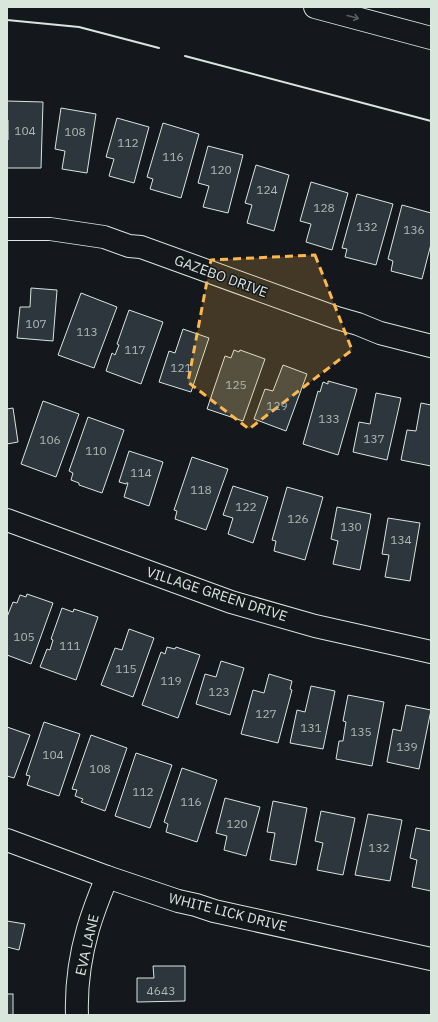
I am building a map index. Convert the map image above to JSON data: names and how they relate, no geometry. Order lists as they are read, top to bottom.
{
  "streets": {
    "main road": [
      "GAZEBO DRIVE",
      "VILLAGE GREEN DRIVE",
      "WHITE LICK DRIVE",
      "EVA LANE"
    ]
  },
  "crossings": [
    ["WHITE LICK DRIVE", "EVA LANE"]
  ],
  "house_numbers": [
    "104",
    "108",
    "112",
    "116",
    "120",
    "124",
    "128",
    "132",
    "136",
    "107",
    "113",
    "117",
    "121",
    "125",
    "129",
    "133",
    "137",
    "106",
    "110",
    "114",
    "118",
    "122",
    "126",
    "130",
    "134",
    "105",
    "111",
    "115",
    "119",
    "123",
    "127",
    "131",
    "135",
    "139",
    "104",
    "108",
    "112",
    "116",
    "120",
    "132",
    "4643"
  ]
}
